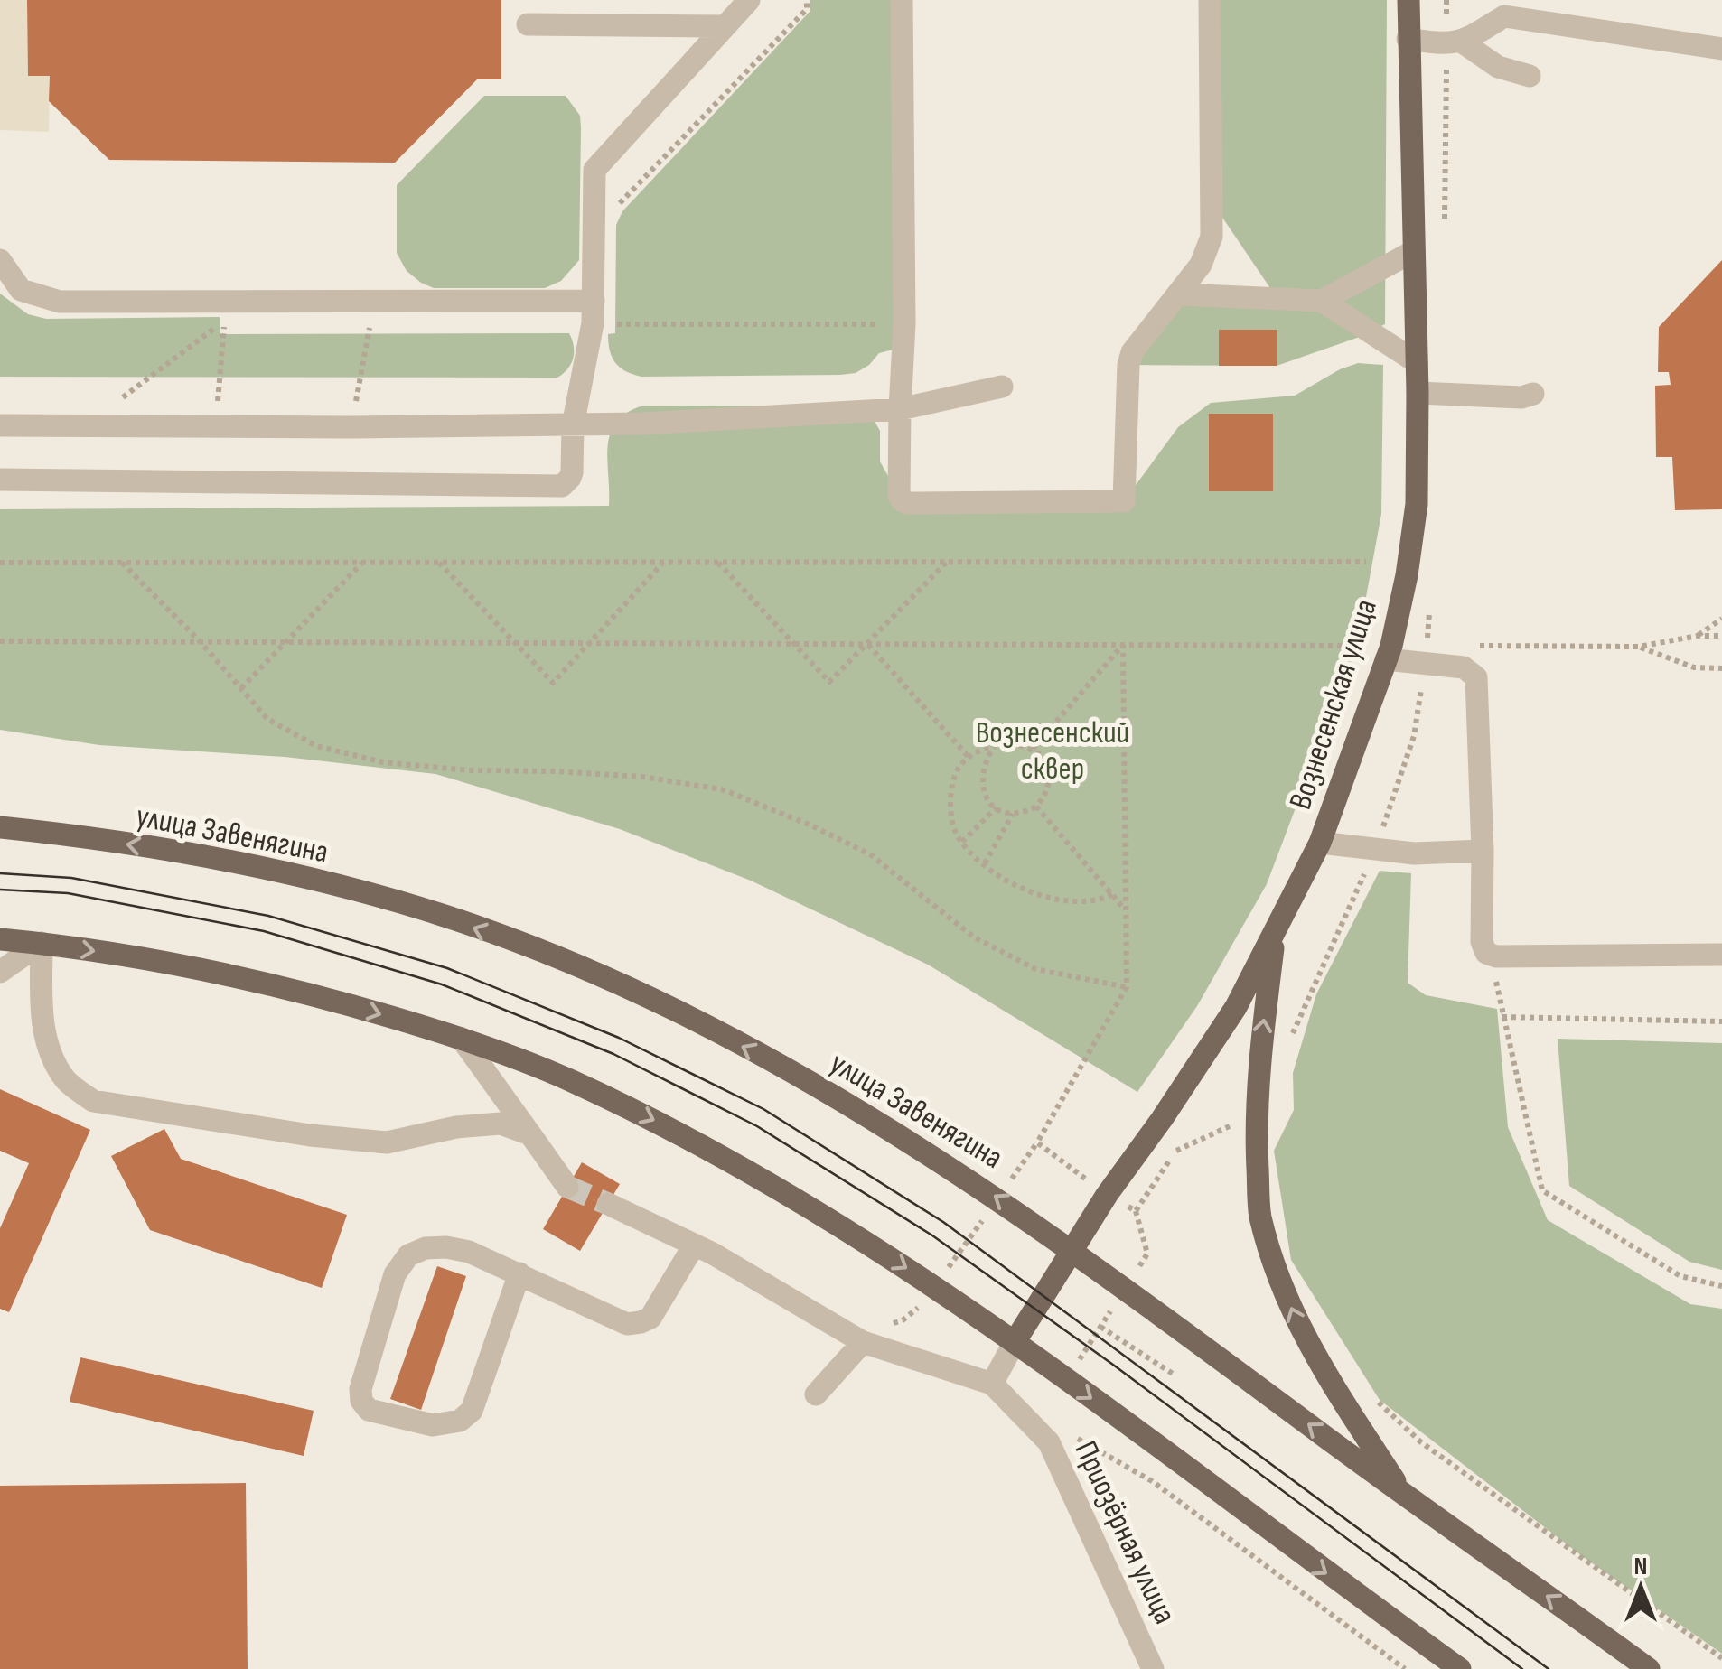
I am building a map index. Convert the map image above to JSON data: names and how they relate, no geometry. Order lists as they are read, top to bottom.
{
  "streets": {
    "main road": ["Вознесенская улица", "улица Завенягина"],
    "street": ["Приозёрная улица"]
  },
  "crossings": [
    ["Вознесенская улица", "улица Завенягина"]
  ],
  "parks": ["Вознесенский cквер"],
  "north": "top"
}
